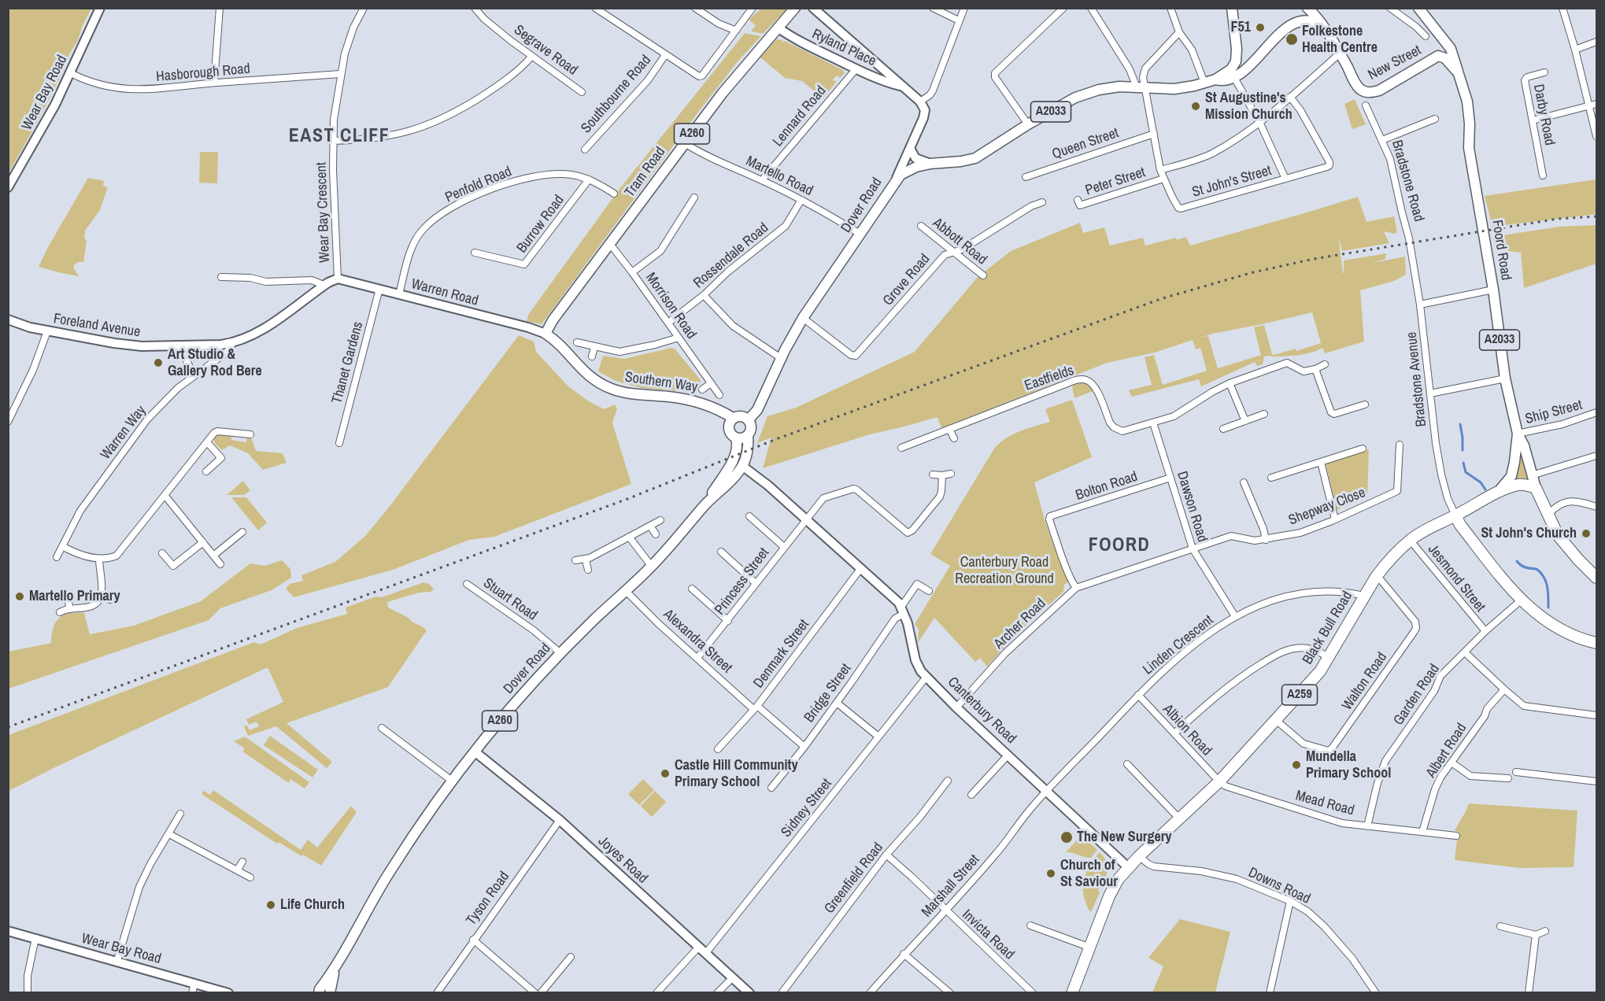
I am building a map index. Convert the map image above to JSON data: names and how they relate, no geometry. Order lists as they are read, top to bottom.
{
  "streets": {
    "highway": ["Black Bull Road", "A259"],
    "main road": [
      "New Street",
      "A2033",
      "A260",
      "Tram Road",
      "Dover Road",
      "Foord Road",
      "Southern Way"
    ],
    "street": [
      "Ryland Place",
      "Segrave Road",
      "Hasborough Road",
      "Wear Bay Road",
      "Southbourne Road",
      "Darby Road",
      "Lennard Road",
      "Queen Street",
      "Martello Road",
      "Bradstone Road",
      "Peter Street",
      "St John's Street",
      "Penfold Road",
      "Wear Bay Crescent",
      "Burrow Road",
      "Abbott Road",
      "Rossendale Road",
      "Grove Road",
      "Warren Road",
      "Morrison Road",
      "Foreland Avenue",
      "Thanet Gardens",
      "Eastfields",
      "Bradstone Avenue",
      "Ship Street",
      "Warren Way",
      "Bolton Road",
      "Dawson Road",
      "Shepway Close",
      "Jesmond Street",
      "Princess Street",
      "Stuart Road",
      "Archer Road",
      "Alexandra Street",
      "Linden Crescent",
      "Denmark Street",
      "Walton Road",
      "Bridge Street",
      "Garden Road",
      "Canterbury Road",
      "Albion Road",
      "Albert Road",
      "Mead Road",
      "Sidney Street",
      "Joyes Road",
      "Greenfield Road",
      "Marshall Street",
      "Downs Road",
      "Tyson Road",
      "Invicta Road"
    ]
  },
  "crossings": [
    ["Ryland Place", "Lennard Road"],
    ["Ryland Place", "Tram Road"],
    ["Hasborough Road", "Wear Bay Road"],
    ["Hasborough Road", "Wear Bay Crescent"],
    ["A2033", "Dover Road"],
    ["Lennard Road", "Martello Road"],
    ["A260", "Dover Road"],
    ["Queen Street", "St John's Street"],
    ["Tram Road", "Martello Road"],
    ["Tram Road", "Warren Road"],
    ["Tram Road", "Morrison Road"],
    ["Tram Road", "Southern Way"],
    ["Martello Road", "Dover Road"],
    ["Martello Road", "Rossendale Road"],
    ["Bradstone Road", "Bradstone Avenue"],
    ["Peter Street", "St John's Street"],
    ["St John's Street", "Dover Road"],
    ["Penfold Road", "Burrow Road"],
    ["Penfold Road", "Warren Road"],
    ["Dover Road", "Grove Road"],
    ["Dover Road", "Southern Way"],
    ["Dover Road", "Stuart Road"],
    ["Dover Road", "Alexandra Street"],
    ["Dover Road", "Joyes Road"],
    ["Wear Bay Crescent", "Warren Road"],
    ["Wear Bay Crescent", "Foreland Avenue"],
    ["Abbott Road", "Grove Road"],
    ["Foord Road", "Ship Street"],
    ["Foord Road", "Black Bull Road"],
    ["Rossendale Road", "Morrison Road"],
    ["Warren Road", "Foreland Avenue"],
    ["Warren Road", "Thanet Gardens"],
    ["Warren Road", "Southern Way"],
    ["Foreland Avenue", "Warren Way"],
    ["Eastfields", "Dawson Road"],
    ["Bradstone Avenue", "Black Bull Road"],
    ["Bolton Road", "Dawson Road"],
    ["Bolton Road", "Archer Road"],
    ["Dawson Road", "Shepway Close"],
    ["Dawson Road", "Archer Road"],
    ["Dawson Road", "Linden Crescent"],
    ["Shepway Close", "Archer Road"],
    ["Jesmond Street", "Black Bull Road"],
    ["Jesmond Street", "Garden Road"],
    ["Princess Street", "Alexandra Street"],
    ["Archer Road", "Canterbury Road"],
    ["Black Bull Road", "Linden Crescent"],
    ["Black Bull Road", "Walton Road"],
    ["Black Bull Road", "A259"],
    ["Black Bull Road", "Canterbury Road"],
    ["Black Bull Road", "Albion Road"],
    ["Black Bull Road", "Mead Road"],
    ["Black Bull Road", "Downs Road"],
    ["Alexandra Street", "Denmark Street"],
    ["Alexandra Street", "Bridge Street"],
    ["Linden Crescent", "Canterbury Road"],
    ["Linden Crescent", "Albion Road"],
    ["Linden Crescent", "Marshall Street"],
    ["Bridge Street", "Canterbury Road"],
    ["A259", "Canterbury Road"],
    ["Garden Road", "Mead Road"],
    ["Canterbury Road", "Sidney Street"],
    ["Canterbury Road", "Marshall Street"],
    ["Albion Road", "Mead Road"],
    ["Albert Road", "Mead Road"],
    ["Sidney Street", "Joyes Road"],
    ["Joyes Road", "Tyson Road"],
    ["Greenfield Road", "Invicta Road"],
    ["Marshall Street", "Invicta Road"]
  ],
  "districts": ["EAST CLIFF", "FOORD"],
  "parks": ["Canterbury Road Recreation Ground"],
  "places": [
    "F51",
    "Folkestone Health Centre",
    "St Augustine's Mission Church",
    "Art Studio & Gallery Rod Bere",
    "St John's Church",
    "Martello Primary",
    "Mundella Primary School",
    "Castle Hill Community Primary School",
    "The New Surgery",
    "Church of St Saviour",
    "Life Church"
  ]
}
